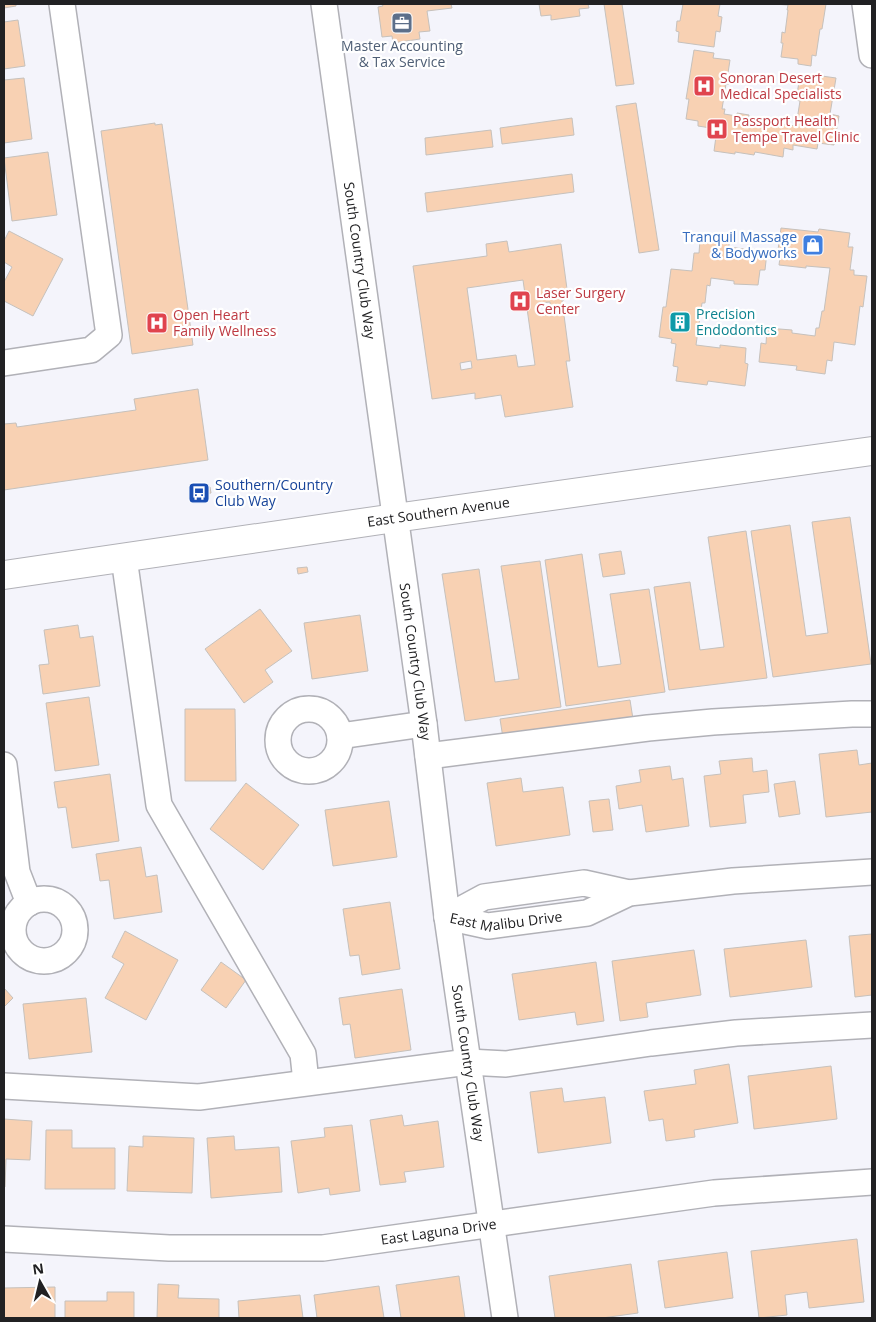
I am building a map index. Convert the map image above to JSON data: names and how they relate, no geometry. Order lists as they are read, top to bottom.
{
  "streets": {
    "main road": ["East Southern Avenue"],
    "street": ["South Country Club Way", "East Malibu Drive", "East Laguna Drive"]
  },
  "crossings": [
    ["South Country Club Way", "East Southern Avenue"],
    ["South Country Club Way", "East Malibu Drive"],
    ["South Country Club Way", "East Laguna Drive"]
  ],
  "places": {
    "office": ["Master Accounting & Tax Service"],
    "hospital": [
      "Sonoran Desert Medical Specialists",
      "Passport Health Tempe Travel Clinic",
      "Laser Surgery Center",
      "Open Heart Family Wellness"
    ],
    "shop": ["Tranquil Massage & Bodyworks"],
    "building": ["Precision Endodontics"],
    "bus stop": ["Southern/Country Club Way"]
  },
  "north": "top"
}
